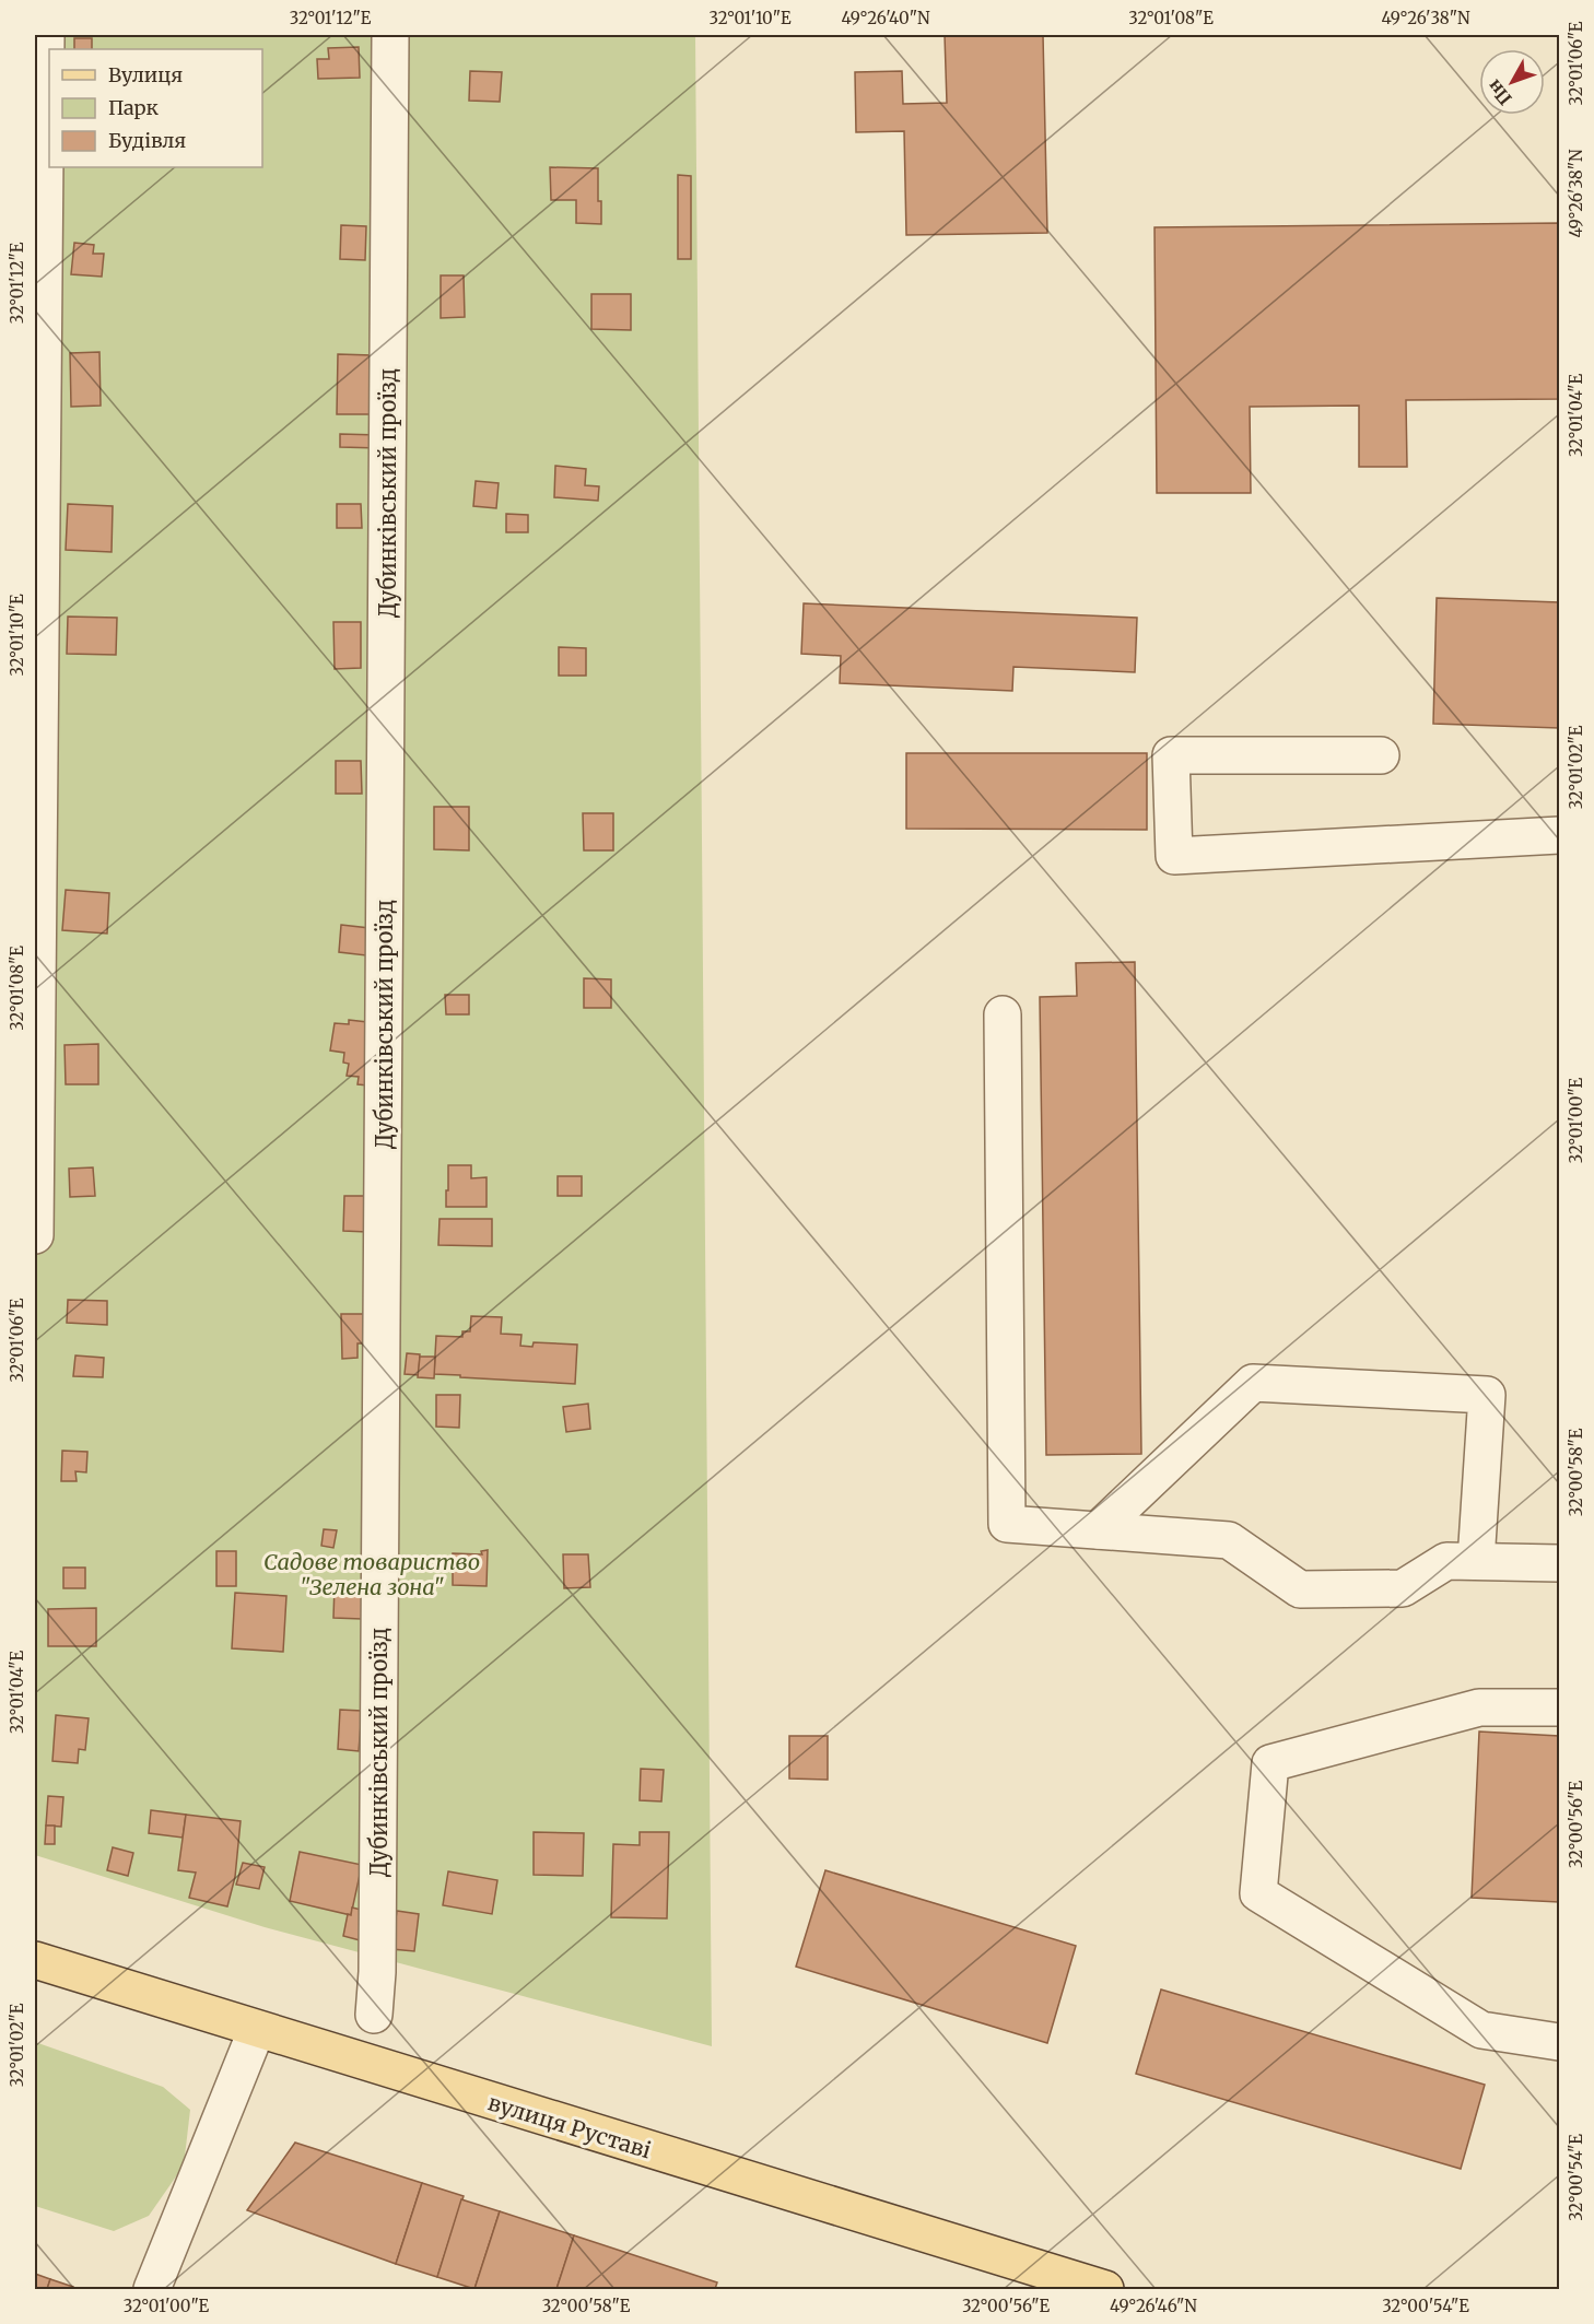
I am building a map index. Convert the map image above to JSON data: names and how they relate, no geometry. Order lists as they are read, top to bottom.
{
  "streets": {
    "main road": ["вулиця Руставі"],
    "lane": ["Дубинківський проїзд"]
  },
  "parks": ["Садове товариство \"Зелена зона\""],
  "legend": ["Вулиця", "Парк", "Будівля"],
  "north": "bottom left",
  "coordinates": [
    "32°01'12\"E",
    "32°01'10\"E",
    "49°26'40\"N",
    "32°01'08\"E",
    "49°26'38\"N",
    "32°01'06\"E",
    "32°01'04\"E",
    "32°01'02\"E",
    "32°01'00\"E",
    "32°00'58\"E",
    "32°00'56\"E",
    "32°00'54\"E",
    "49°26'46\"N"
  ]
}
